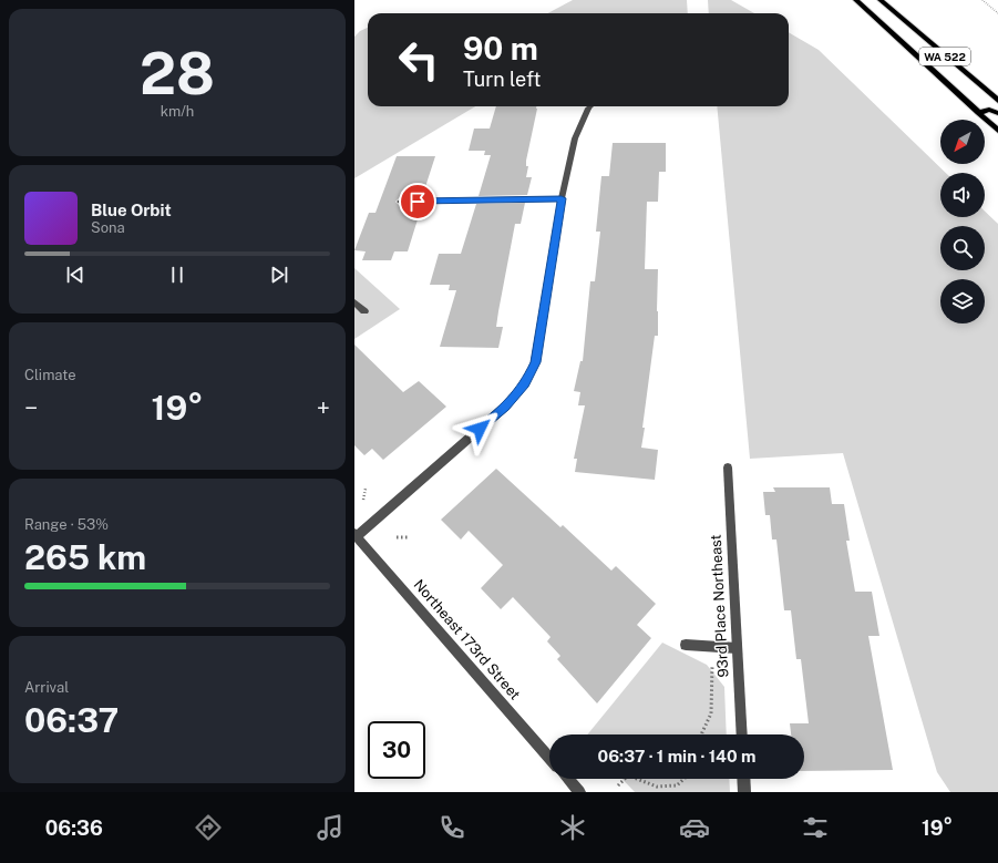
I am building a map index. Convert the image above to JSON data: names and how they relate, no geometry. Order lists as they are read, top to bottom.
{
  "streets": {
    "main road": ["WA 522"],
    "street": ["93rd Place Northeast", "Northeast 173rd Street"]
  },
  "north": "bottom left",
  "page": {
    "tile": [
      ["28", "km/h"],
      "Climate",
      ["Range · 53%", "265 km"],
      ["Arrival", "06:37"]
    ],
    "turn": ["90 m", "Turn left"],
    "song": ["Blue Orbit", "Sona"],
    "heat": ["−", "19°", "+"],
    "limit": "30",
    "trip": "06:37 · 1 min · 140 m",
    "tabs": ["06:36", "19°"]
  }
}
